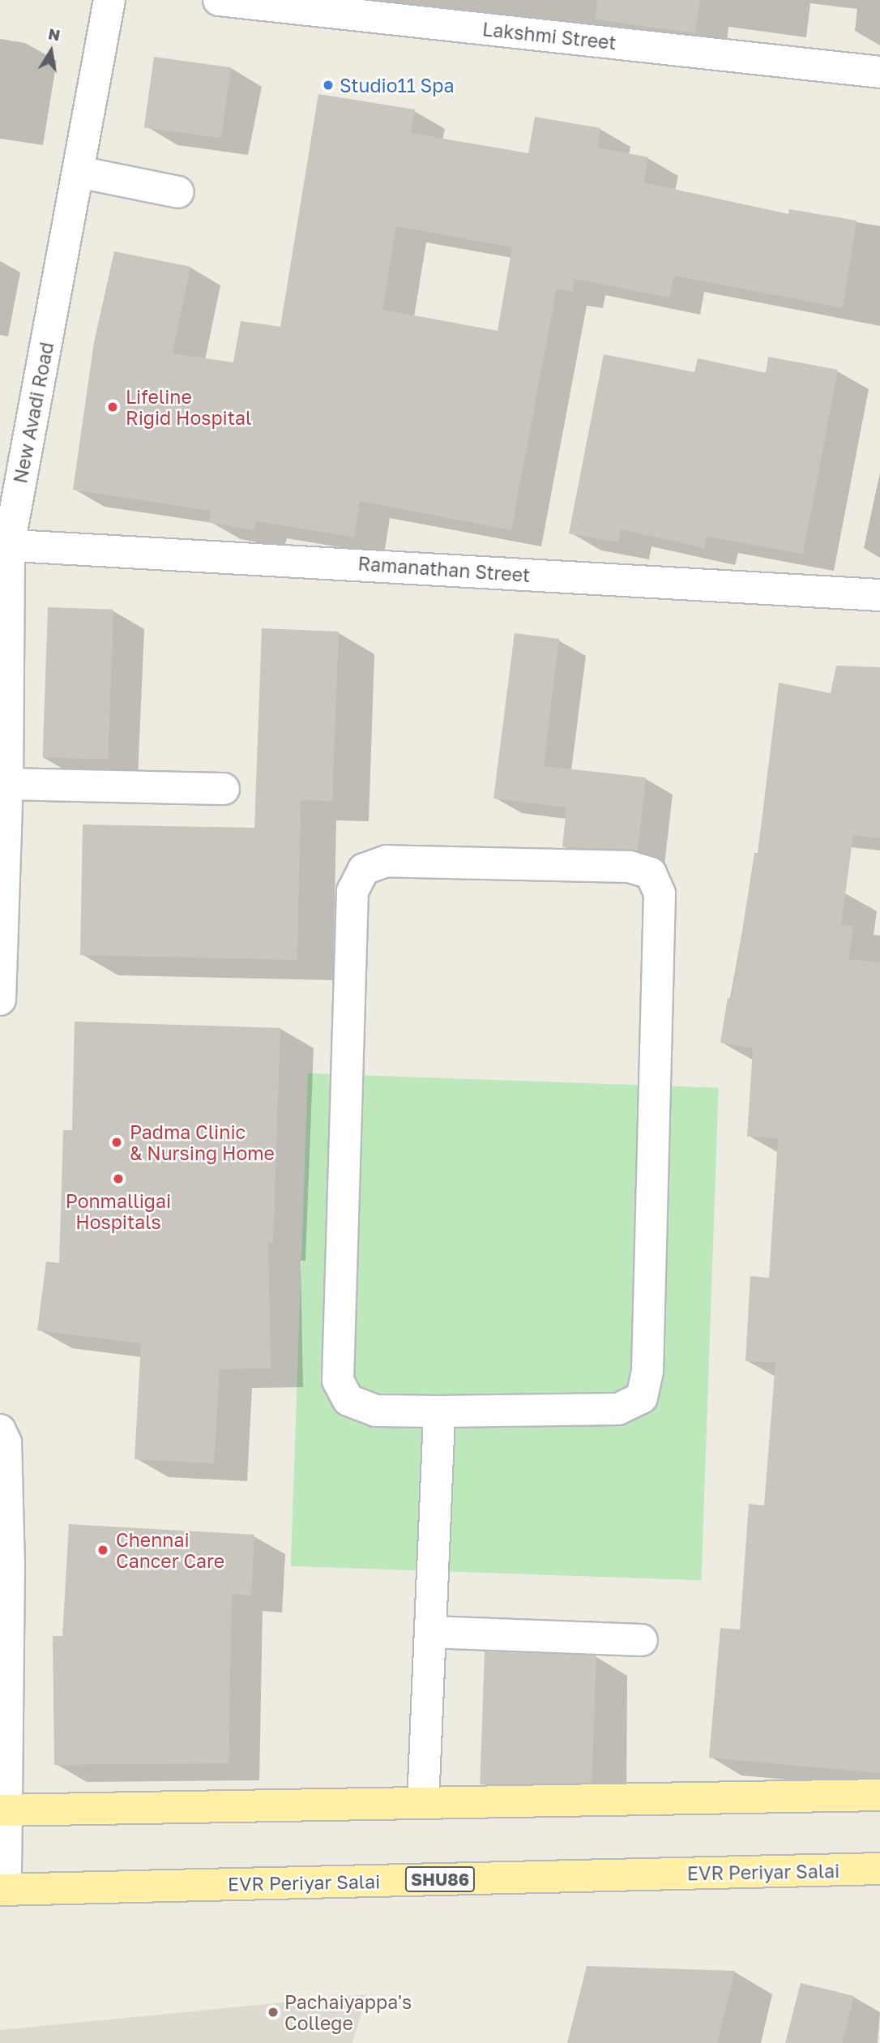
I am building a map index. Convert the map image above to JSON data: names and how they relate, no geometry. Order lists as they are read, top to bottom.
{
  "streets": {
    "main road": ["EVR Periyar Salai", "SHU86"],
    "street": ["Lakshmi Street", "New Avadi Road", "Ramanathan Street"]
  },
  "crossings": [
    ["New Avadi Road", "Ramanathan Street"]
  ],
  "places": [
    "Studio11 Spa",
    "Lifeline Rigid Hospital",
    "Padma Clinic & Nursing Home",
    "Ponmalligai Hospitals",
    "Chennai Cancer Care",
    "Pachaiyappa's College"
  ],
  "north": "top"
}
